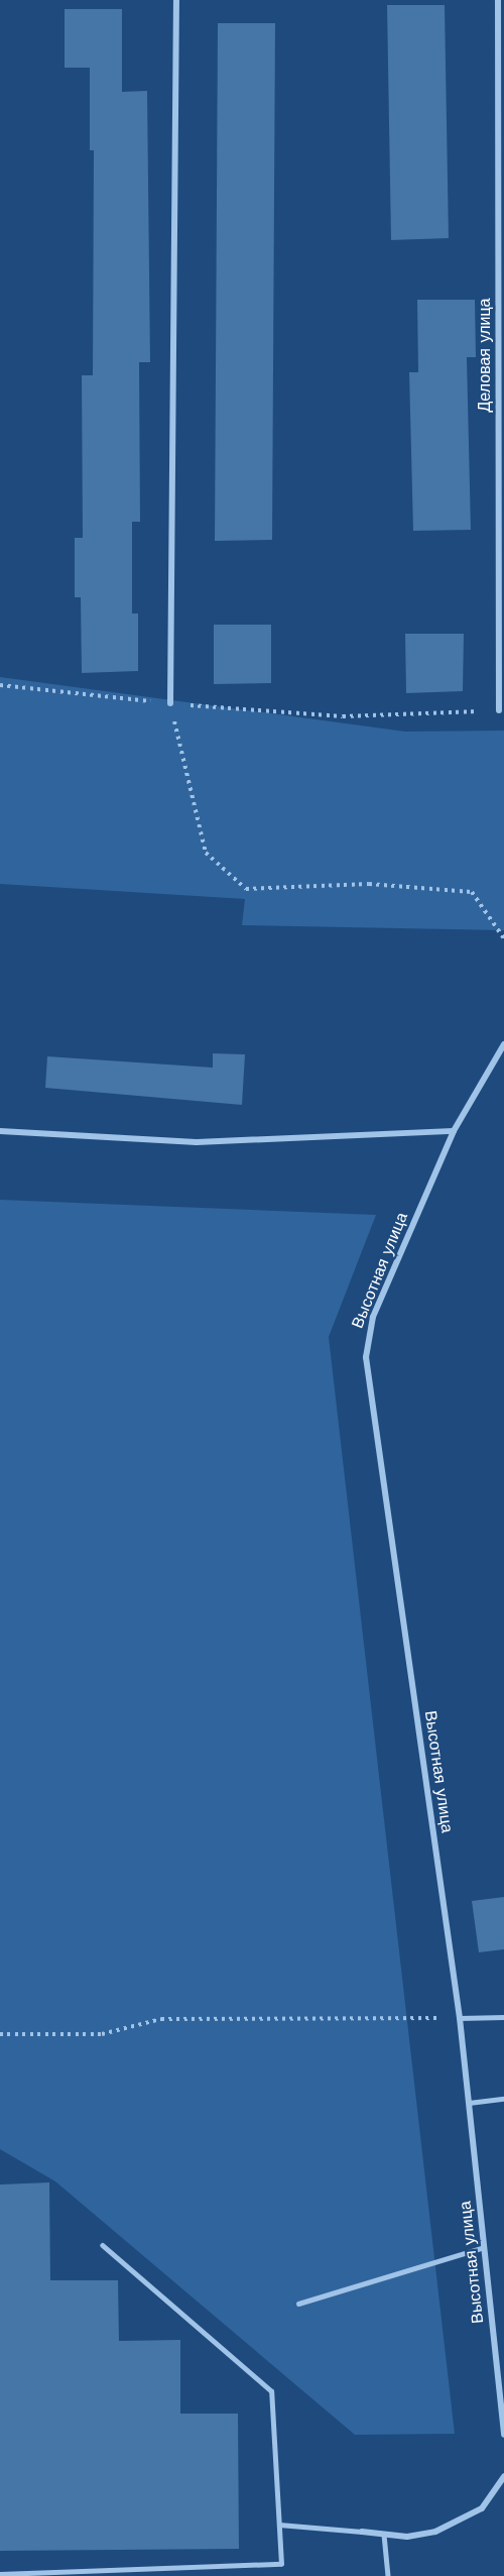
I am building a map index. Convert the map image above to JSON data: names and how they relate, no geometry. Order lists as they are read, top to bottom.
{
  "streets": {
    "street": ["Деловая улица", "Высотная улица"]
  }
}
